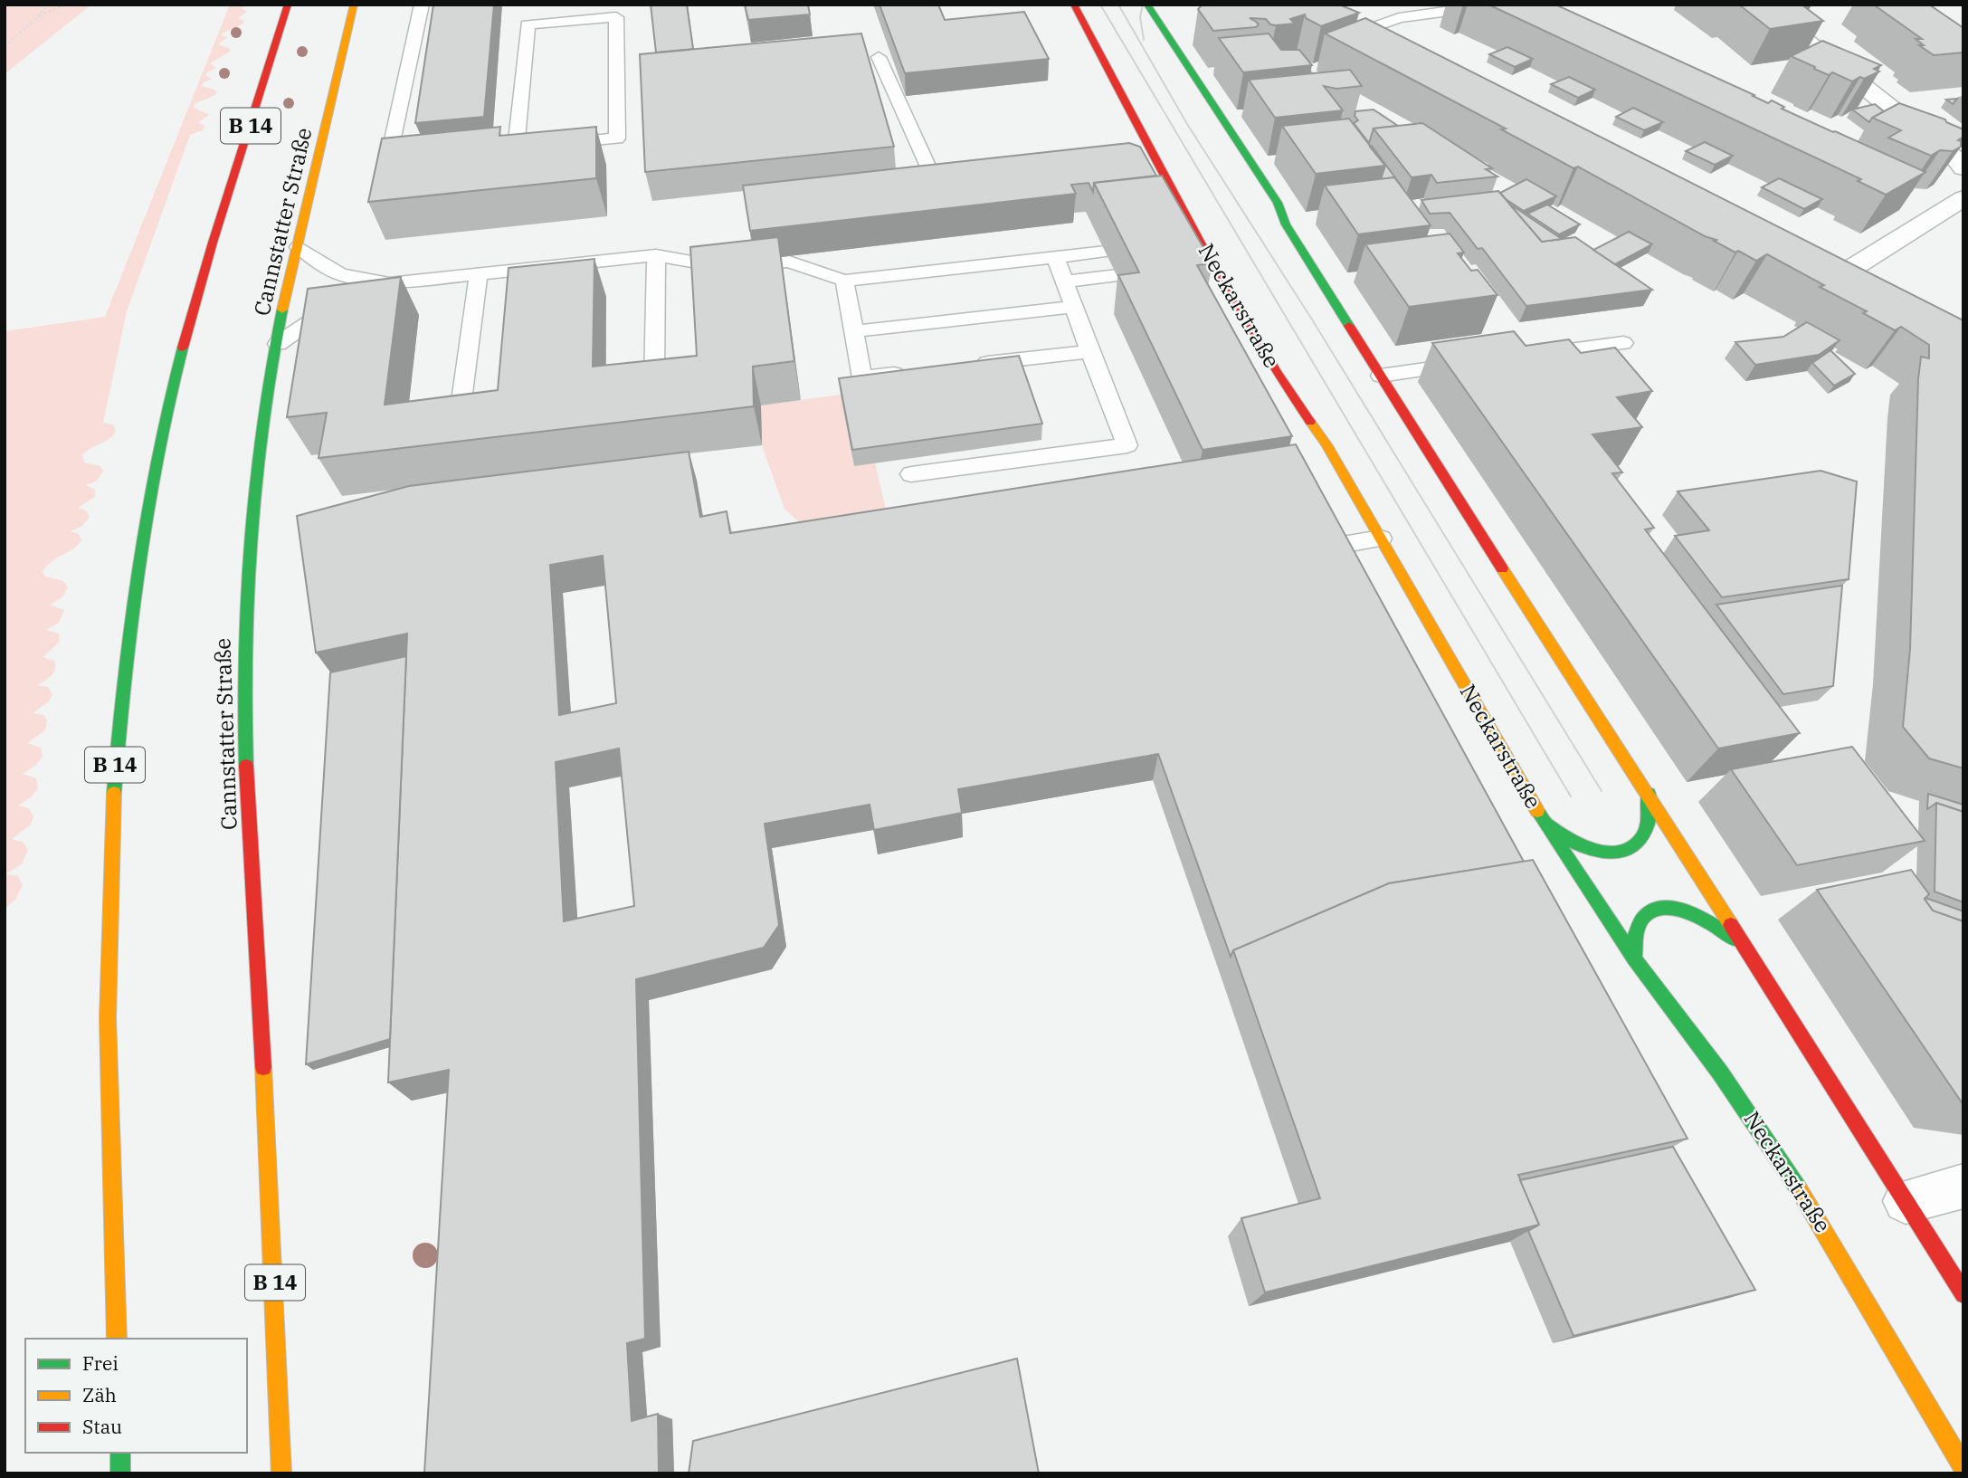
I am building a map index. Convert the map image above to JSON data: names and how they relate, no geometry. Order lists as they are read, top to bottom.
{
  "streets": {
    "main road": ["B 14", "Cannstatter Straße", "Neckarstraße"]
  },
  "legend": ["Frei", "Zäh", "Stau"]
}
